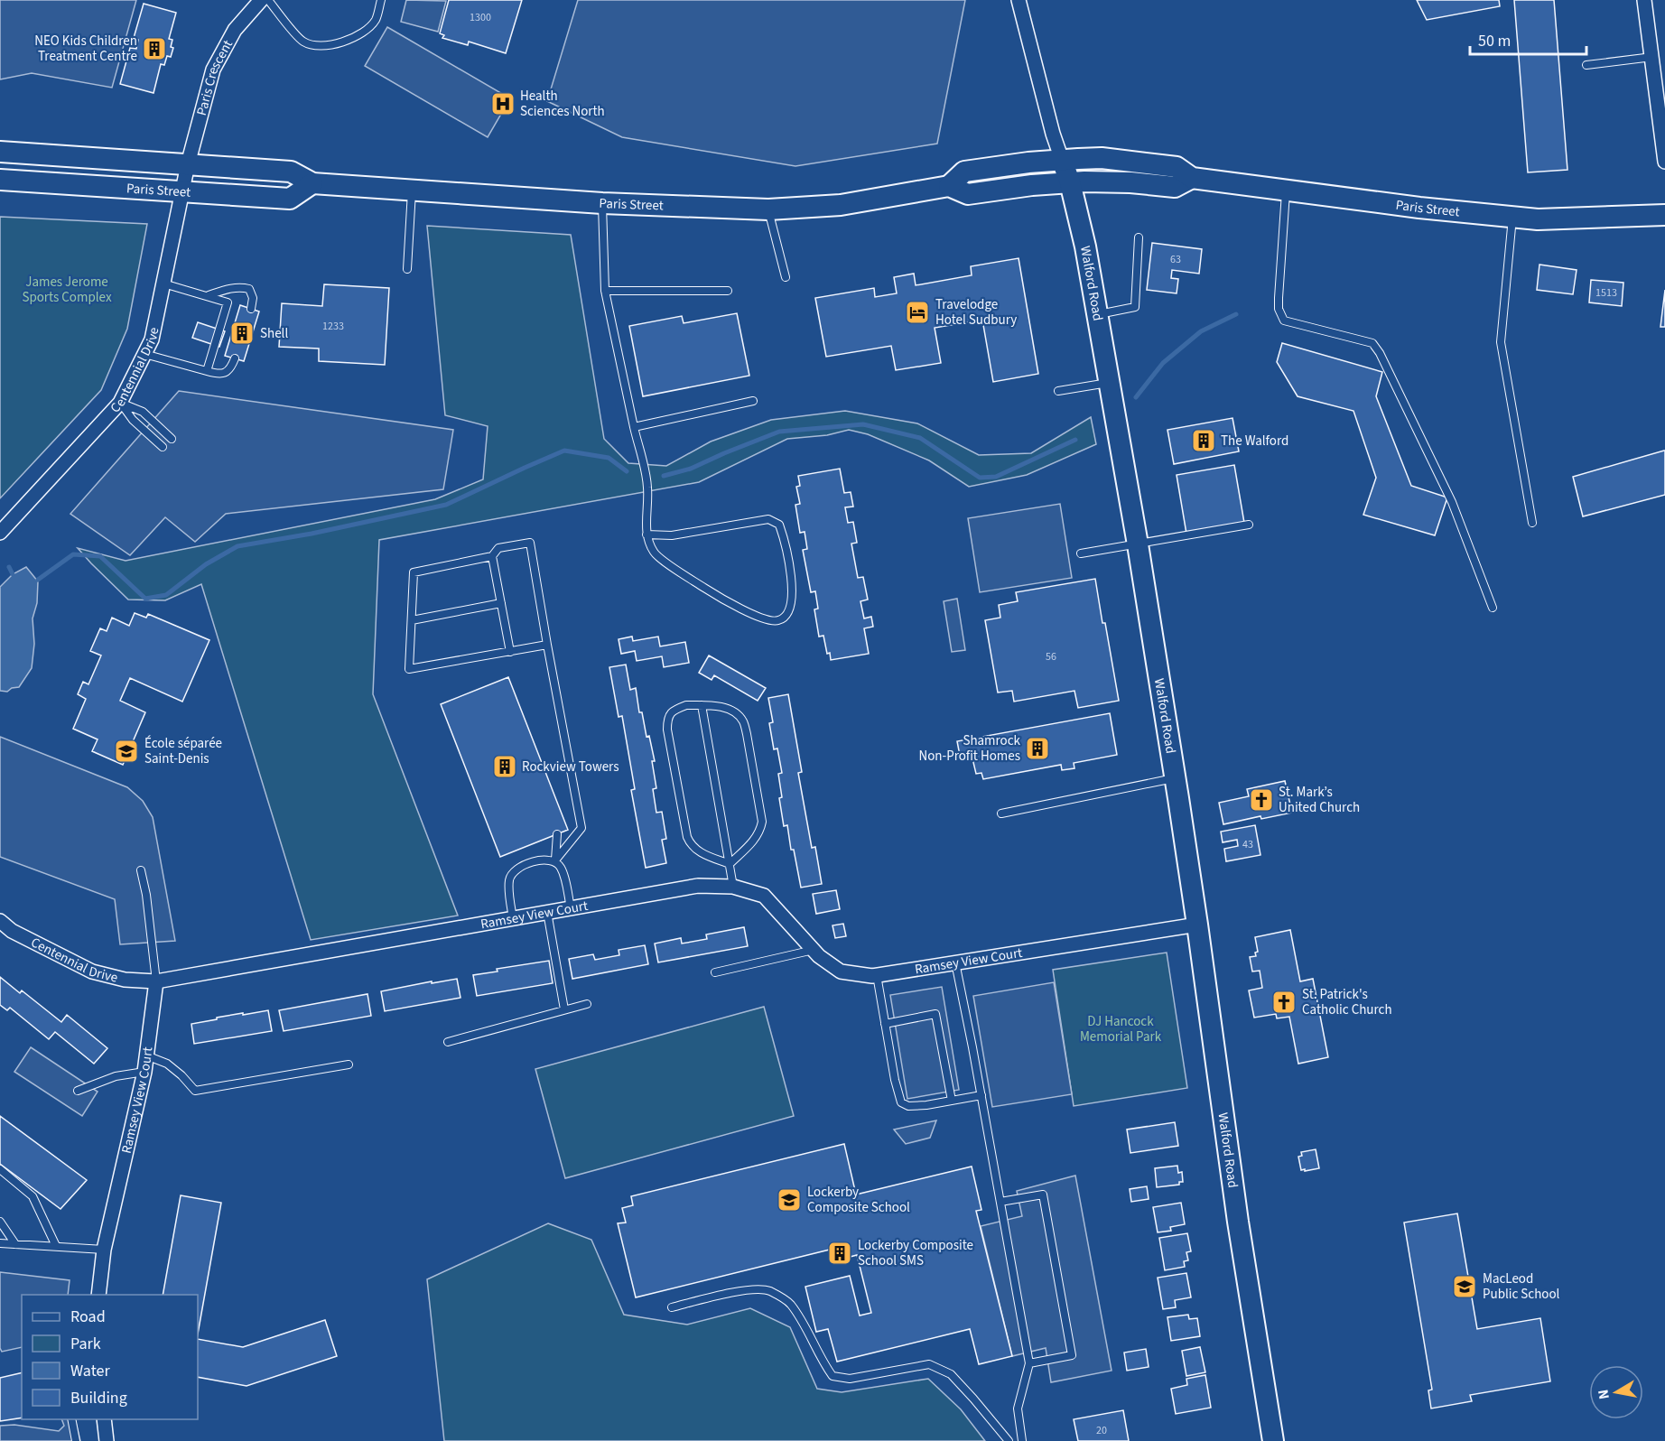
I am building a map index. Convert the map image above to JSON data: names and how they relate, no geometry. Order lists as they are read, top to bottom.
{
  "streets": {
    "main road": ["Paris Street", "Walford Road"],
    "street": ["Paris Crescent", "Centennial Drive", "Ramsey View Court"]
  },
  "crossings": [
    ["Paris Crescent", "Paris Street"],
    ["Paris Crescent", "Centennial Drive"],
    ["Paris Street", "Walford Road"],
    ["Paris Street", "Centennial Drive"],
    ["Walford Road", "Ramsey View Court"],
    ["Centennial Drive", "Ramsey View Court"]
  ],
  "parks": ["James Jerome Sports Complex", "DJ Hancock Memorial Park"],
  "places": {
    "building": [
      "NEO Kids Children Treatment Centre",
      "Shell",
      "The Walford",
      "Shamrock Non-Profit Homes",
      "Rockview Towers",
      "Lockerby Composite School SMS"
    ],
    "hospital": ["Health Sciences North"],
    "hotel": ["Travelodge Hotel Sudbury"],
    "school or university": ["École séparée Saint-Denis", "Lockerby Composite School", "MacLeod Public School"],
    "church": ["St. Mark’s United Church", "St. Patrick's Catholic Church"]
  },
  "house_numbers": [
    "1300",
    "63",
    "1513",
    "1233",
    "56",
    "43",
    "20"
  ],
  "legend": [
    "Road",
    "Park",
    "Water",
    "Building"
  ],
  "scale_bar": "50 m",
  "north": "left"
}
